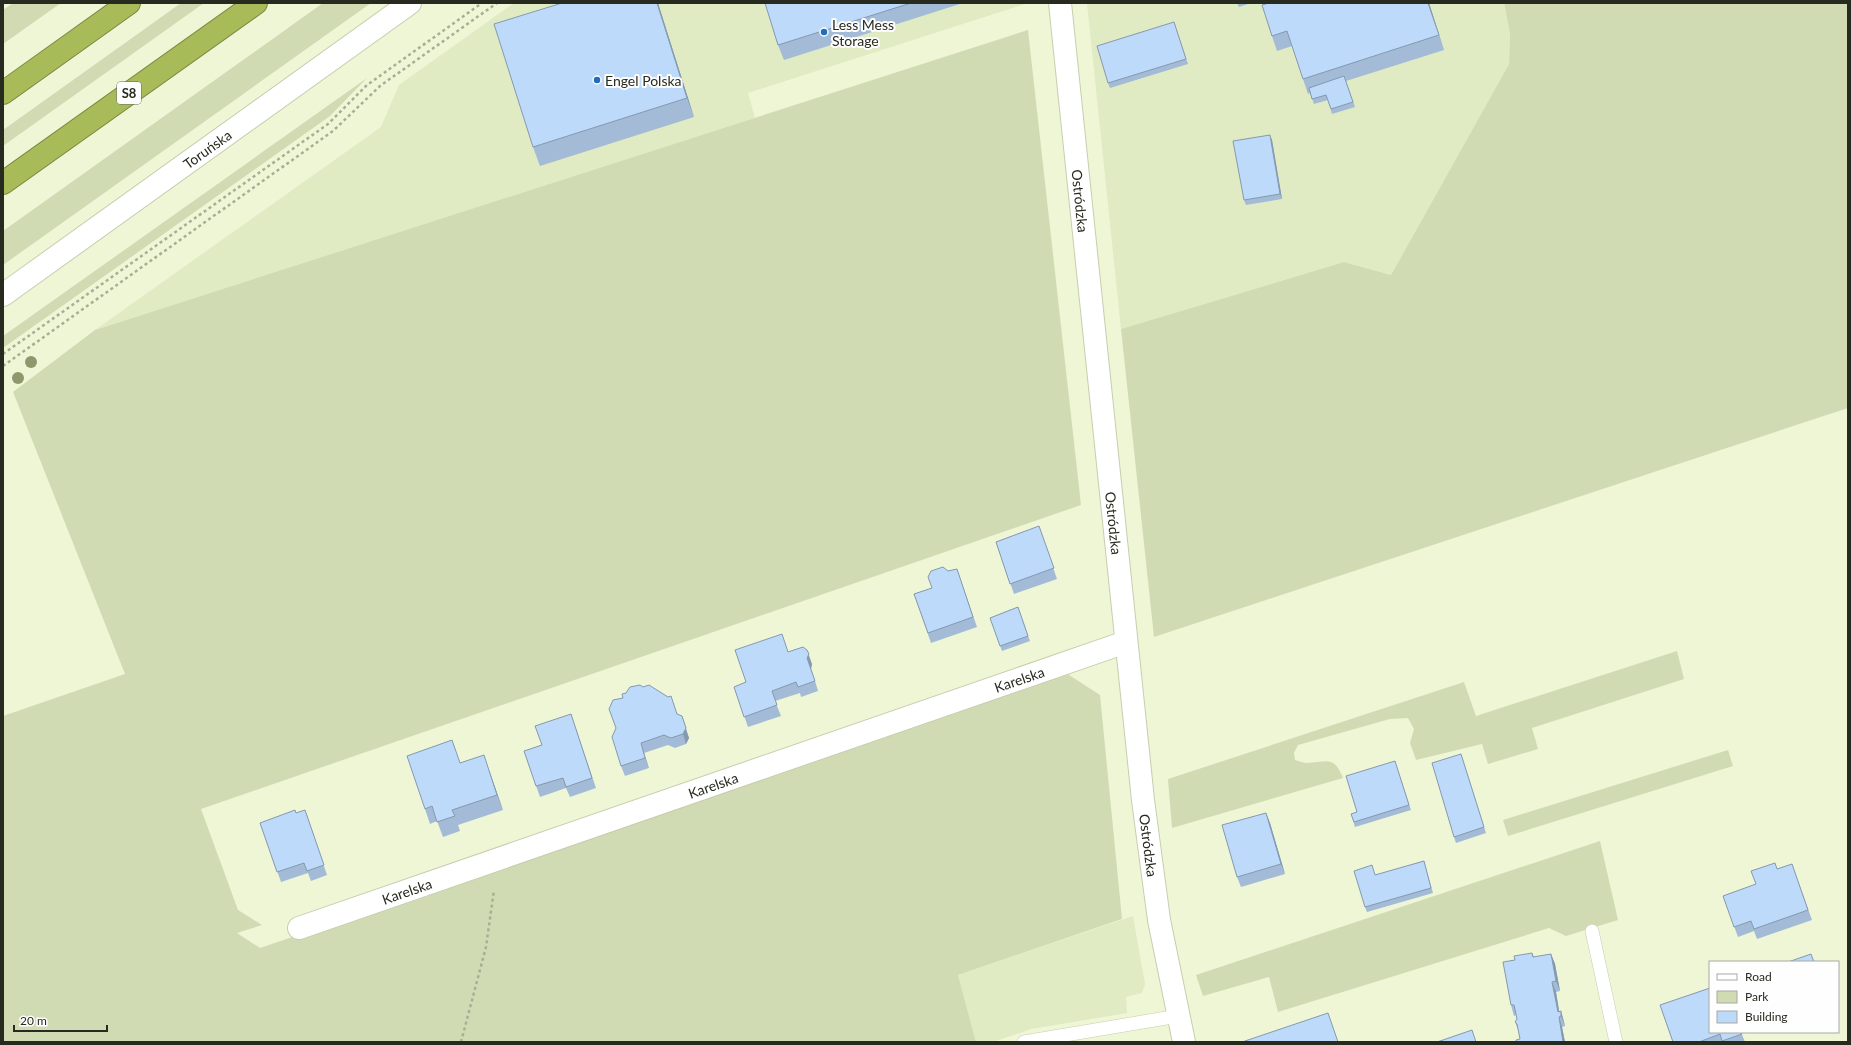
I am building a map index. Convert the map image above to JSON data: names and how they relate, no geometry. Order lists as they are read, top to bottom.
{
  "streets": {
    "highway": ["S8"],
    "street": ["Toruńska", "Ostródzka", "Karelska"]
  },
  "crossings": [
    ["Ostródzka", "Karelska"]
  ],
  "places": ["Less Mess Storage", "Engel Polska"],
  "legend": ["Road", "Park", "Building"],
  "scale_bar": "20 m"
}
